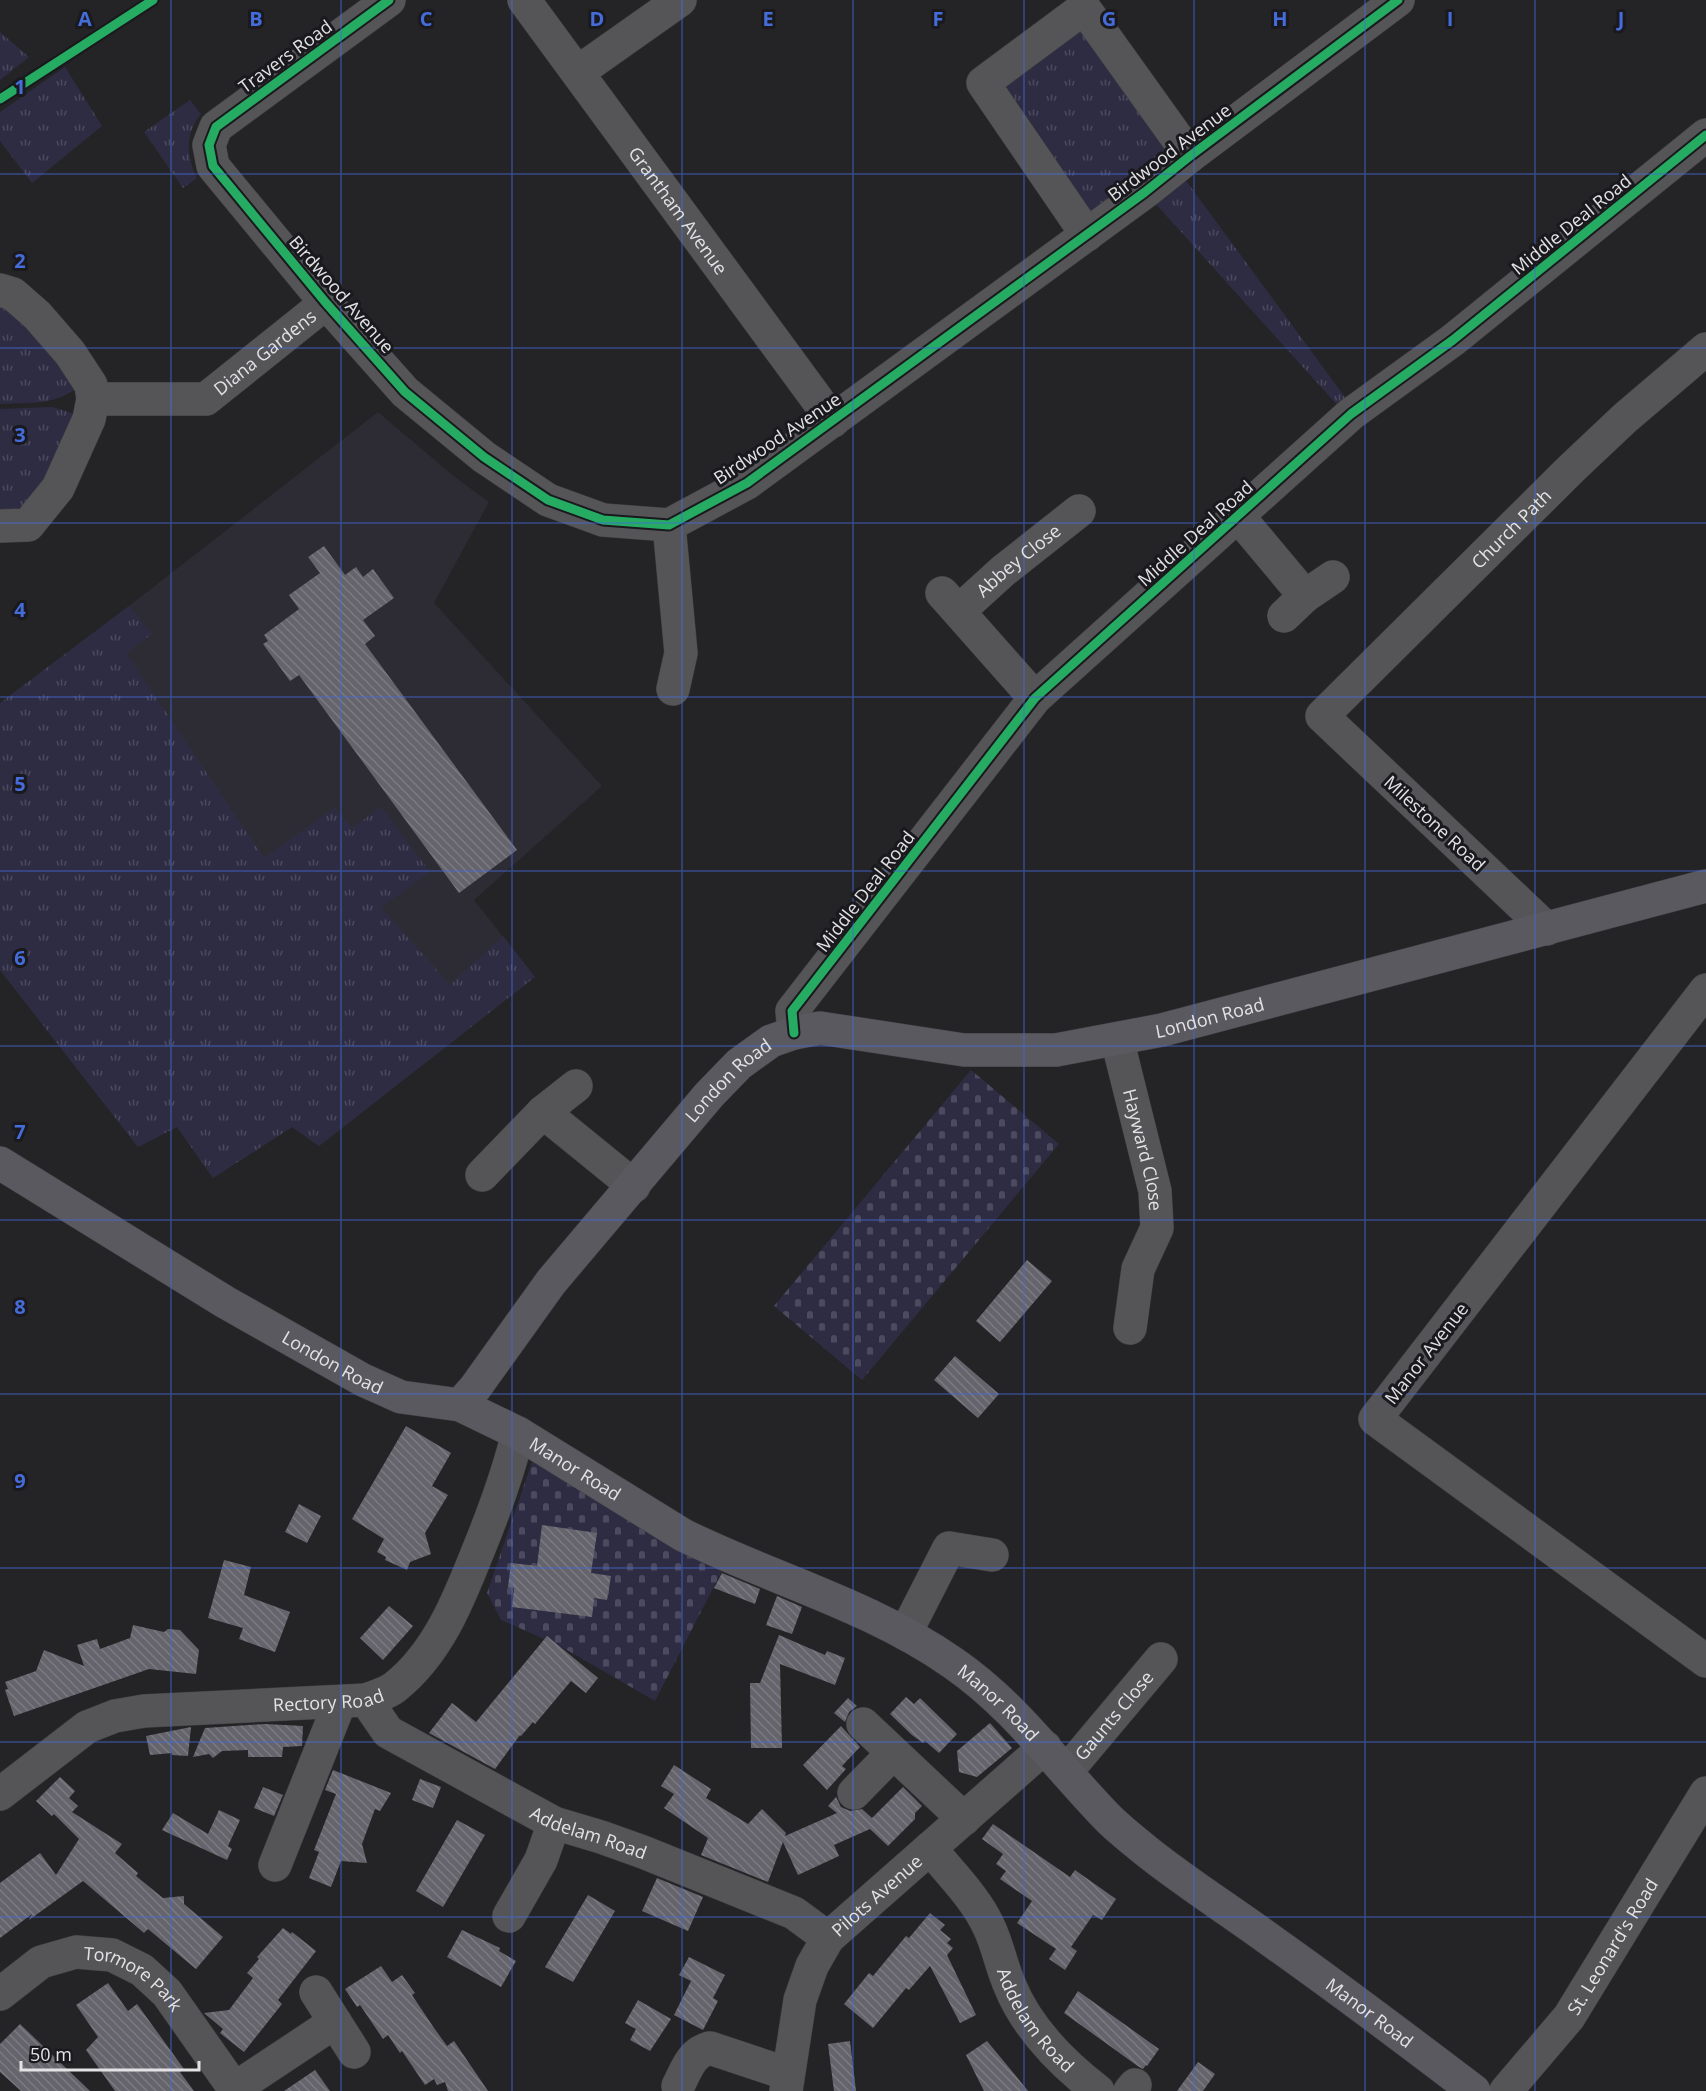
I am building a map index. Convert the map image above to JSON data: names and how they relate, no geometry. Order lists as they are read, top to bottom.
{
  "streets": {
    "main road": ["London Road", "Manor Road"],
    "street": [
      "Travers Road",
      "Birdwood Avenue",
      "Grantham Avenue",
      "Middle Deal Road",
      "Diana Gardens",
      "Church Path",
      "Abbey Close",
      "Milestone Road",
      "Hayward Close",
      "Manor Avenue",
      "Rectory Road",
      "Gaunts Close",
      "Addelam Road",
      "Pilots Avenue",
      "St. Leonard's Road",
      "Tormore Park"
    ]
  },
  "crossings": [
    ["Travers Road", "Birdwood Avenue"],
    ["Birdwood Avenue", "Grantham Avenue"],
    ["Birdwood Avenue", "Diana Gardens"],
    ["Middle Deal Road", "Abbey Close"],
    ["Middle Deal Road", "London Road"],
    ["Church Path", "Milestone Road"],
    ["Milestone Road", "London Road"],
    ["London Road", "Hayward Close"],
    ["London Road", "Manor Road"],
    ["Manor Road", "Rectory Road"],
    ["Manor Road", "Gaunts Close"],
    ["Manor Road", "Pilots Avenue"],
    ["Rectory Road", "Addelam Road"],
    ["Addelam Road", "Pilots Avenue"]
  ],
  "scale_bar": "50 m",
  "grid": {
    "columns": [
      "A",
      "B",
      "C",
      "D",
      "E",
      "F",
      "G",
      "H",
      "I",
      "J"
    ],
    "rows": [
      "1",
      "2",
      "3",
      "4",
      "5",
      "6",
      "7",
      "8",
      "9"
    ]
  }
}
